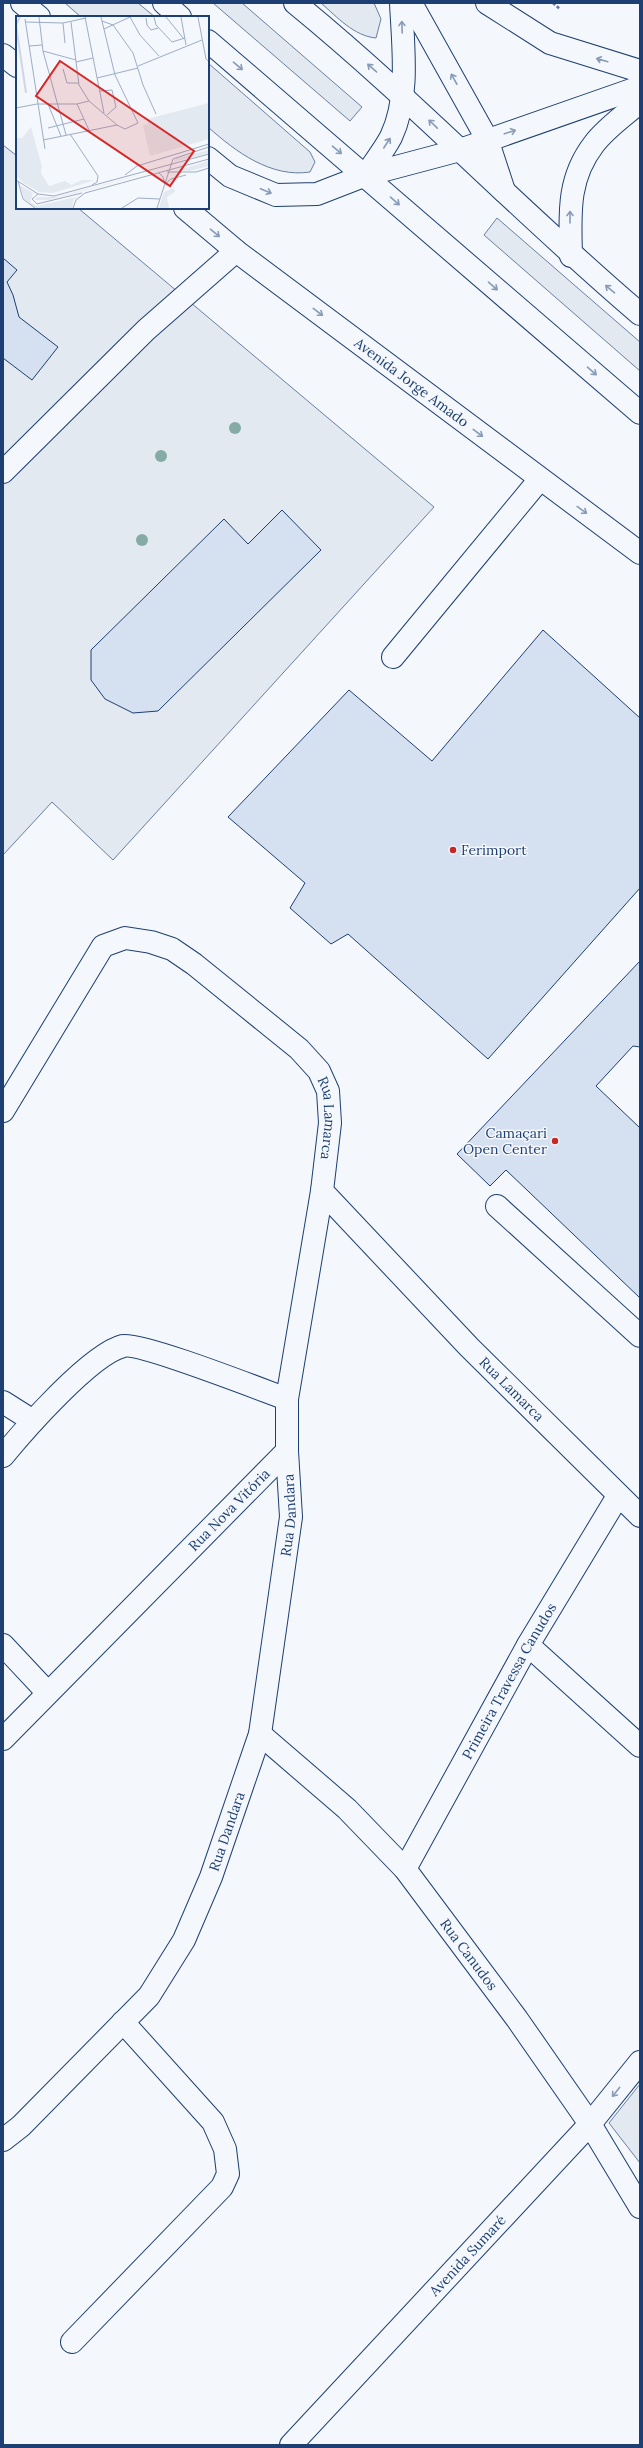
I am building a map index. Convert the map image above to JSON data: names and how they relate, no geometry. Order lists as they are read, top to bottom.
{
  "streets": {
    "street": [
      "Avenida Jorge Amado",
      "Rua Lamarca",
      "Rua Nova Vitória",
      "Rua Dandara",
      "Primeira Travessa Canudos",
      "Rua Canudos",
      "Avenida Sumaré"
    ]
  },
  "crossings": [
    ["Rua Lamarca", "Primeira Travessa Canudos"],
    ["Rua Nova Vitória", "Rua Dandara"],
    ["Rua Dandara", "Rua Canudos"],
    ["Primeira Travessa Canudos", "Rua Canudos"],
    ["Rua Canudos", "Avenida Sumaré"]
  ],
  "places": ["Ferimport", "Camaçari Open Center"]
}
